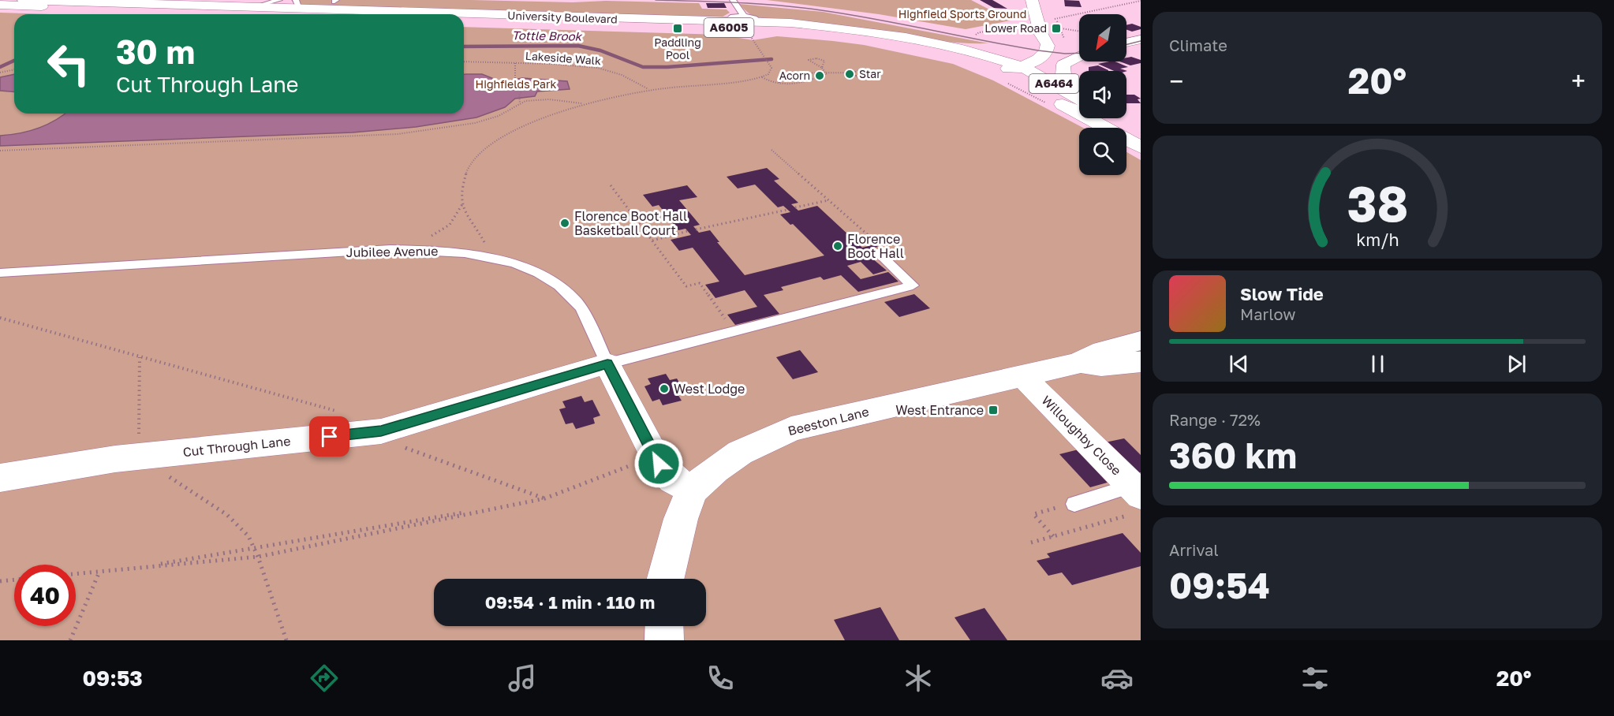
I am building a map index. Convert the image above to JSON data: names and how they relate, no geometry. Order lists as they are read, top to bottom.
{
  "streets": {
    "main road": [
      "University Boulevard",
      "A6005",
      "A6464",
      "Jubilee Avenue",
      "Beeston Lane",
      "Cut Through Lane"
    ],
    "street": ["Willoughby Close"],
    "path": ["Lakeside Walk"]
  },
  "crossings": [
    ["Jubilee Avenue", "Beeston Lane"],
    ["Jubilee Avenue", "Cut Through Lane"],
    ["Beeston Lane", "Willoughby Close"]
  ],
  "water": ["Tottle Brook"],
  "parks": ["Highfield Sports Ground", "Highfields Park"],
  "places": {
    "transit": ["Paddling Pool", "Lower Road", "West Entrance"],
    "other": [
      "Star",
      "Acorn",
      "Florence Boot Hall Basketball Court",
      "Florence Boot Hall",
      "West Lodge"
    ]
  },
  "north": "bottom left",
  "page": {
    "tile": [
      "Climate",
      ["Range · 72%", "360 km"],
      ["Arrival", "09:54"]
    ],
    "turn": ["30 m", "Cut Through Lane"],
    "heat": ["−", "20°", "+"],
    "song": ["Slow Tide", "Marlow"],
    "limit": "40",
    "trip": "09:54 · 1 min · 110 m",
    "tabs": ["09:53", "20°"],
    "gauge": ["38", "km/h"]
  }
}
